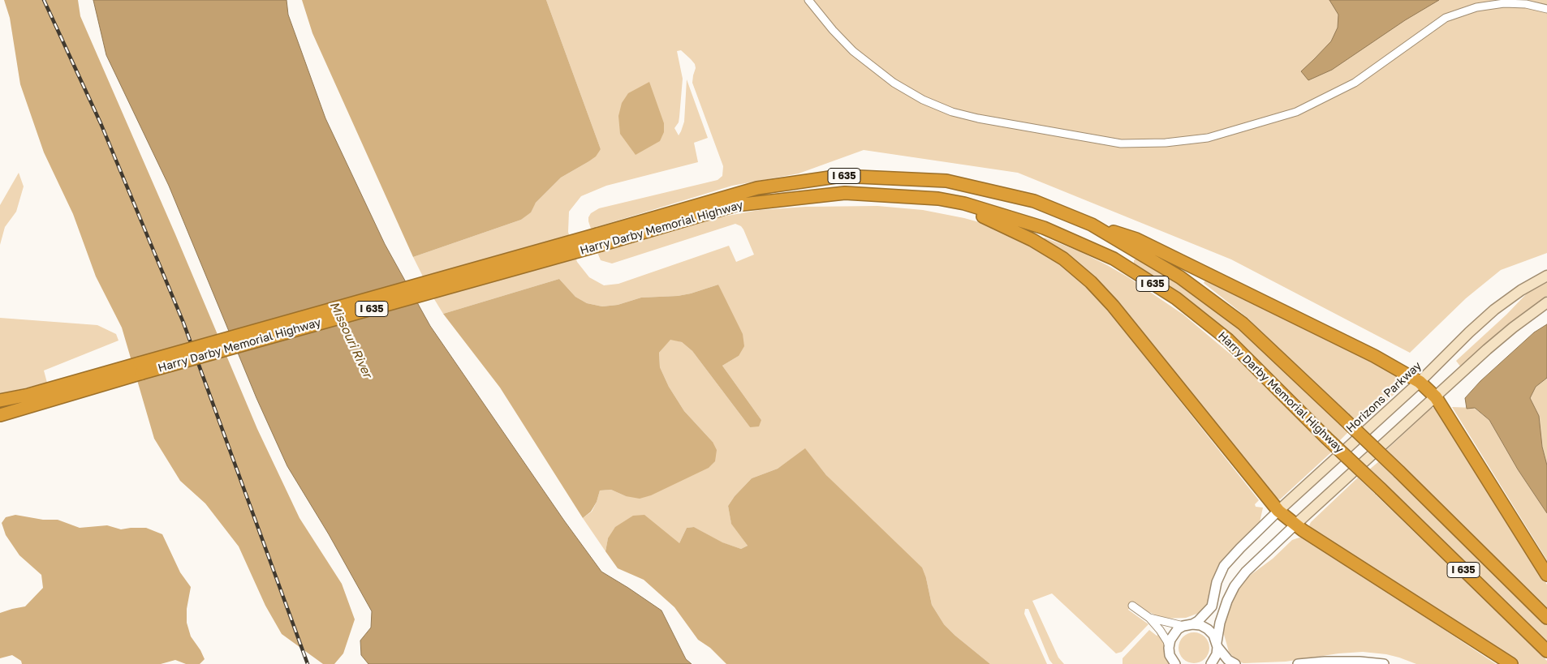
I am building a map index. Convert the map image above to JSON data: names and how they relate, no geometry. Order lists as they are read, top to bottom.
{
  "streets": {
    "highway": ["I 635", "Harry Darby Memorial Highway"],
    "main road": ["Horizons Parkway"]
  },
  "water": ["Missouri River"]
}
